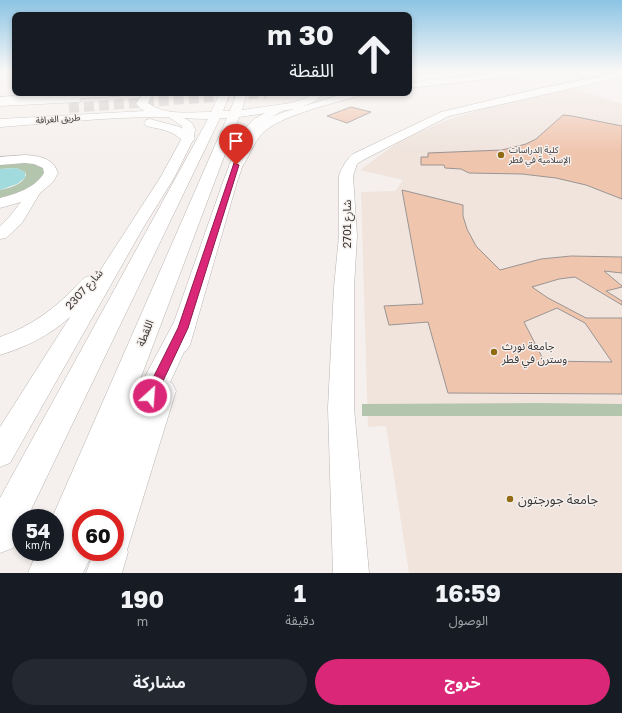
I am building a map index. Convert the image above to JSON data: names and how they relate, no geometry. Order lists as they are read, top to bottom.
{
  "streets": {
    "main road": ["طريق الغرافة", "اللقطة"],
    "street": ["شارع 2701", "شارع 2307"]
  },
  "crossings": [
    ["طريق الغرافة", "اللقطة"]
  ],
  "places": ["كلية الدراسات الإسلامية في قطر", "جامعة نورث وسترن في قطر", "جامعة جورجتون"],
  "page": {
    "turn": ["30 m", "اللقطة"],
    "speed": "54 km/h",
    "limit": "60",
    "eta": [
      "16:59",
      "الوصول",
      "1",
      "دقيقة",
      "190",
      "m"
    ],
    "buttons": ["خروج", "مشاركة"]
  }
}
